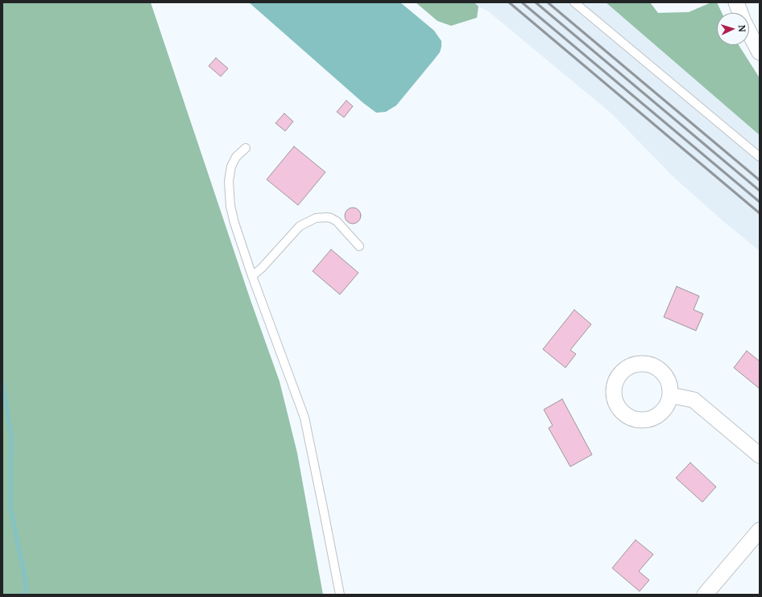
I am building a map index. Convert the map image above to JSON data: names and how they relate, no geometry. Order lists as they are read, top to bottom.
{
  "north": "right"
}
